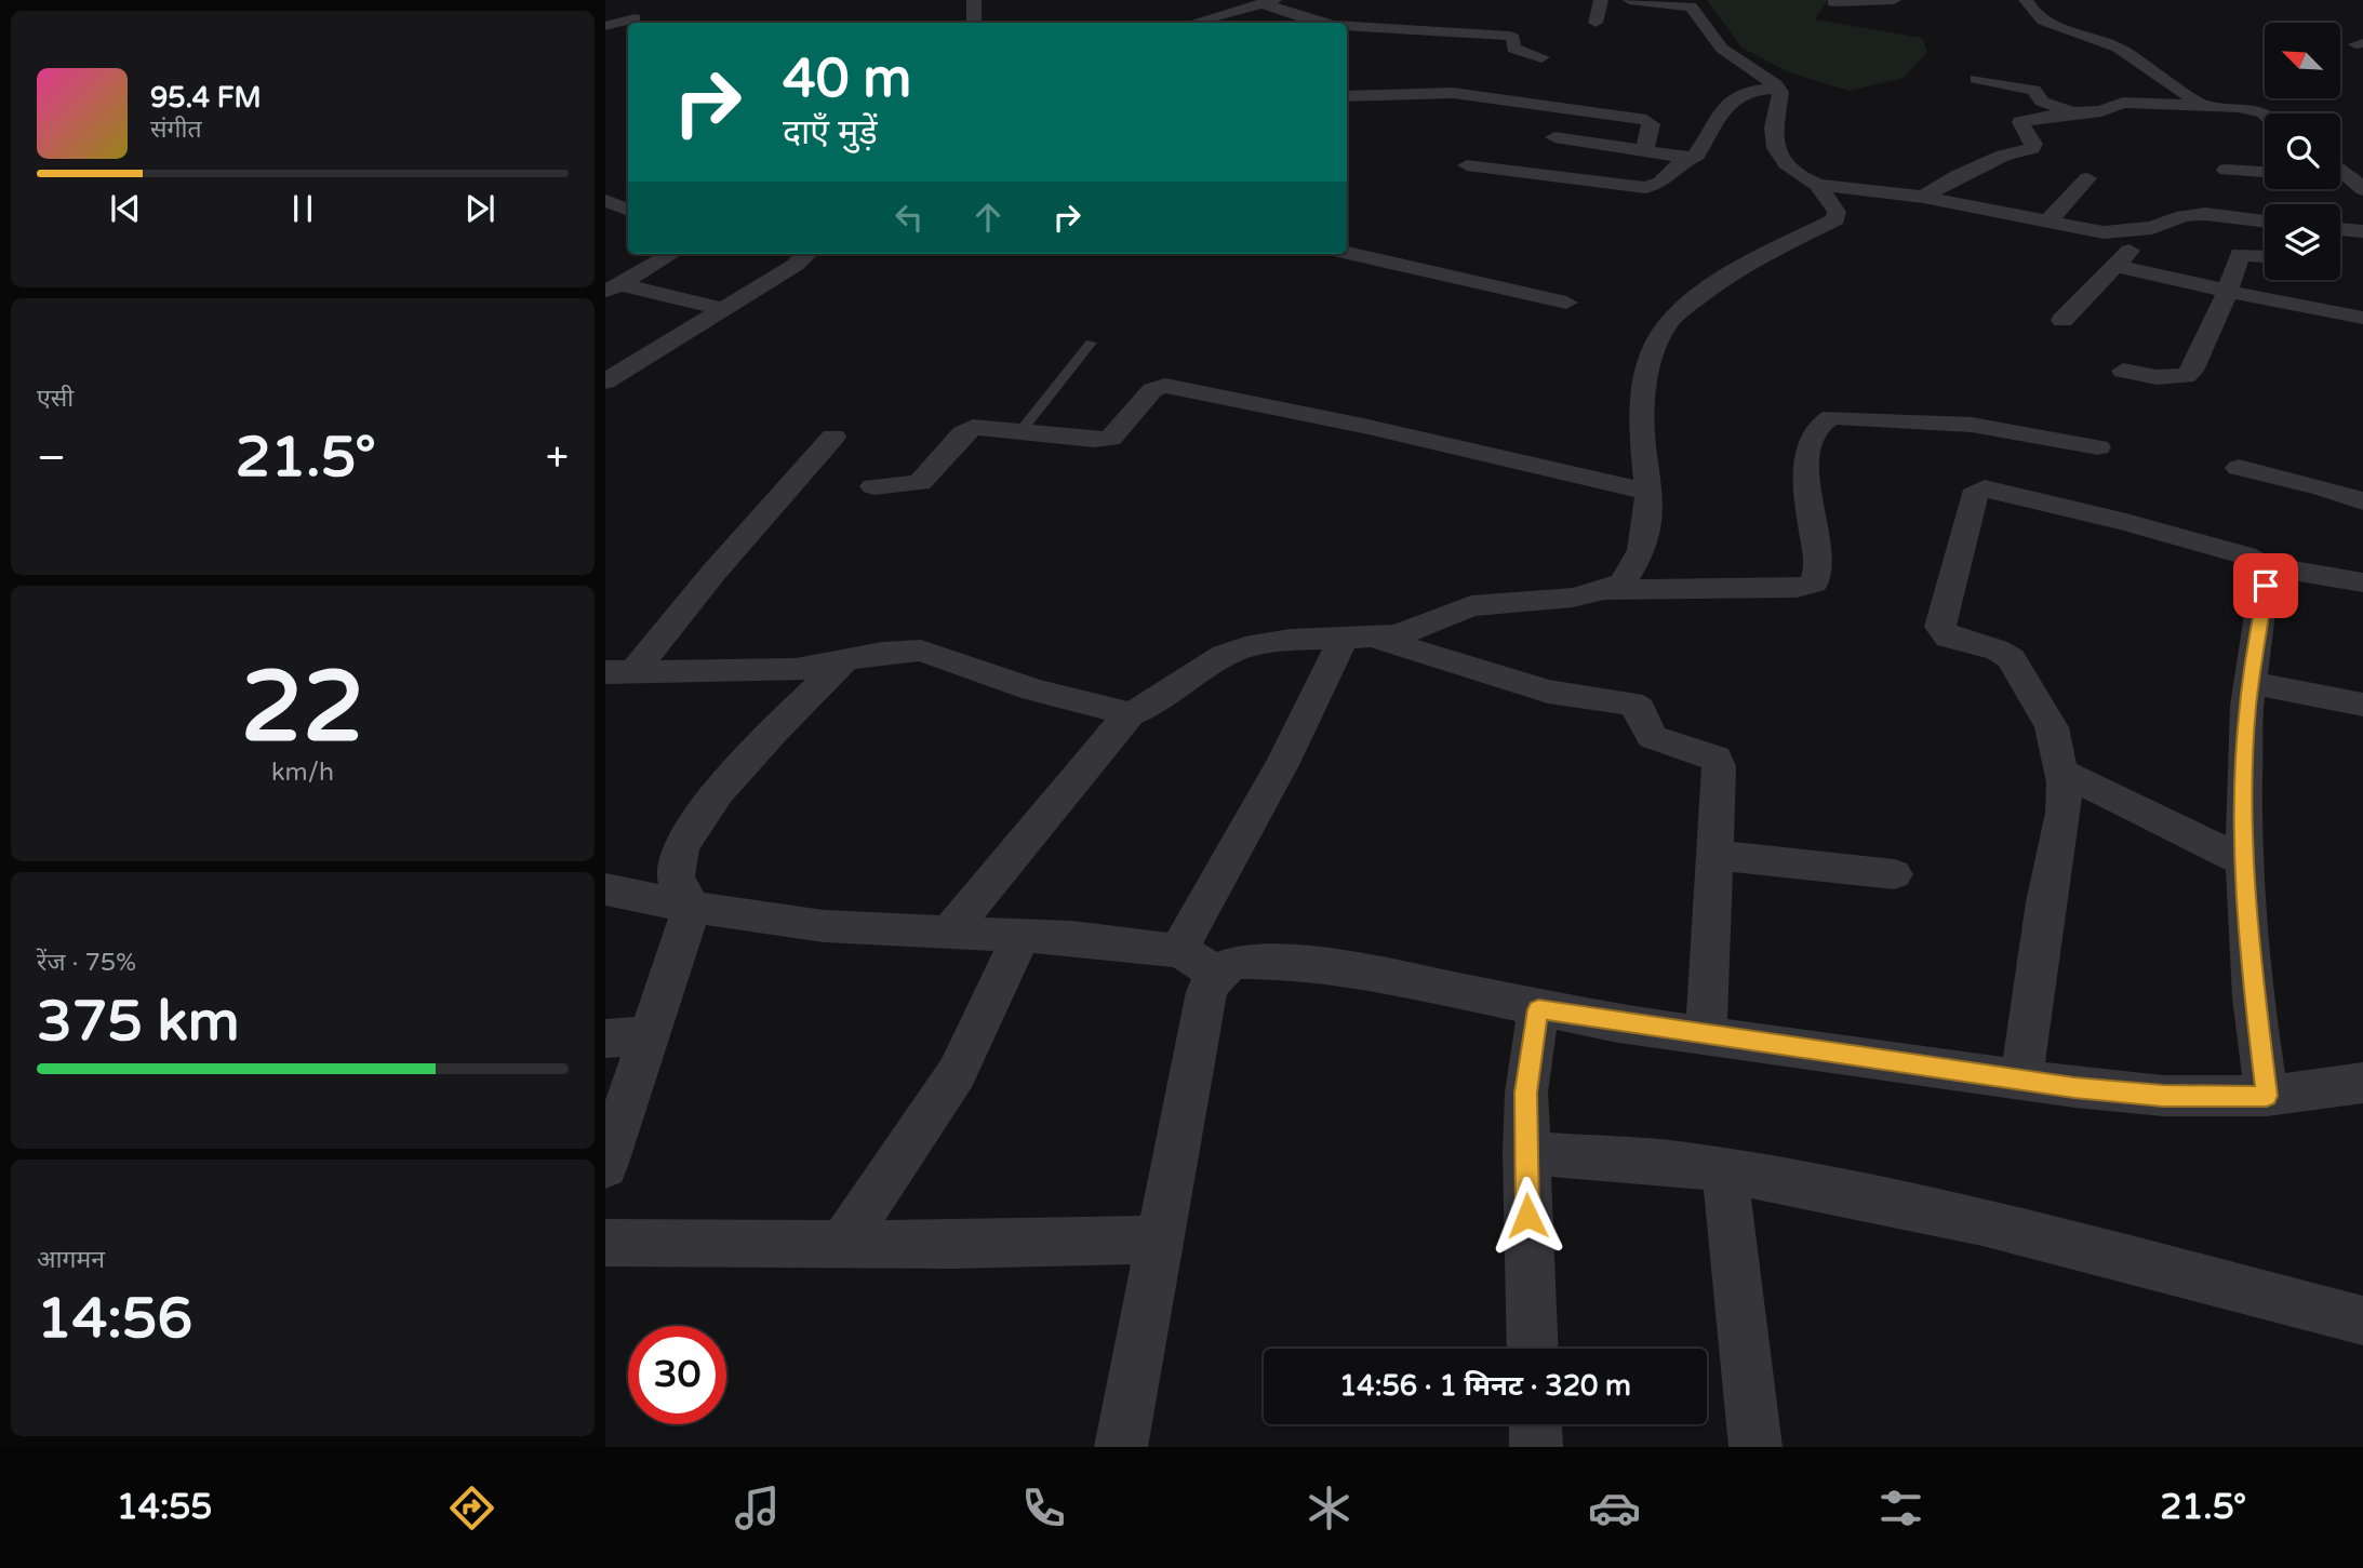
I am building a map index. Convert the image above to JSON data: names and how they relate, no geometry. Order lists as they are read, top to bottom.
{
  "north": "top left",
  "page": {
    "turn": ["40 m", "दाएँ मुड़ें"],
    "song": ["95.4 FM", "संगीत"],
    "tile": [
      "एसी",
      ["22", "km/h"],
      ["रेंज · 75%", "375 km"],
      ["आगमन", "14:56"]
    ],
    "heat": ["−", "21.5°", "+"],
    "limit": "30",
    "trip": "14:56 · 1 मिनट · 320 m",
    "tabs": ["14:55", "21.5°"]
  }
}
